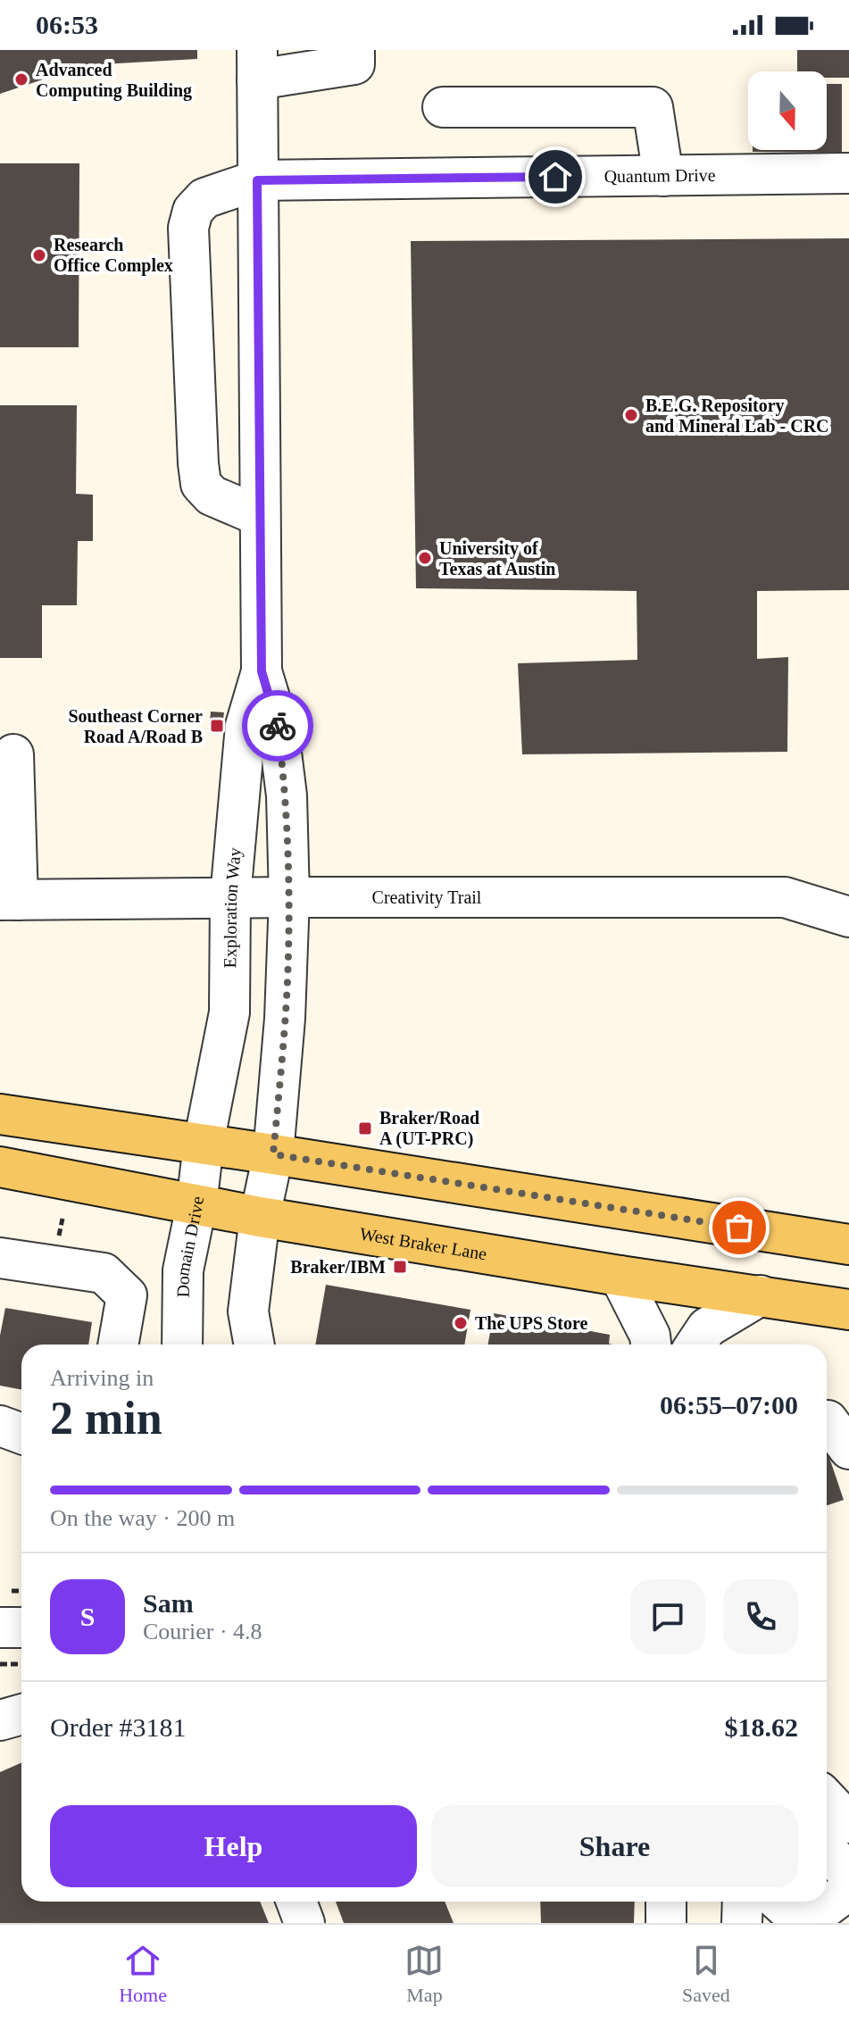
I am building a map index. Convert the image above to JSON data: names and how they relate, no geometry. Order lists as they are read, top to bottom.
{
  "streets": {
    "main road": ["West Braker Lane"],
    "street": [
      "Quantum Drive",
      "Creativity Trail",
      "Exploration Way",
      "Domain Drive"
    ]
  },
  "crossings": [
    ["Quantum Drive", "Exploration Way"],
    ["Creativity Trail", "Exploration Way"],
    ["Exploration Way", "Domain Drive"],
    ["West Braker Lane", "Domain Drive"]
  ],
  "places": {
    "other": [
      "Advanced Computing Building",
      "Research Office Complex",
      "B.E.G. Repository and Mineral Lab - CRC",
      "University of Texas at Austin",
      "The UPS Store"
    ],
    "transit": ["Southeast Corner Road A/Road B", "Braker/Road A (UT-PRC)", "Braker/IBM"]
  },
  "north": "bottom",
  "page": {
    "status": "06:53",
    "heading": ["2 min", "Arriving in", "06:55–07:00"],
    "panel": [
      "Sam",
      "Courier · 4.8",
      "Order #3181",
      "$18.62"
    ],
    "bar": "On the way · 200 m",
    "round": "S",
    "buttons": ["Help", "Share"],
    "tabs": ["Home", "Map", "Saved"]
  }
}
